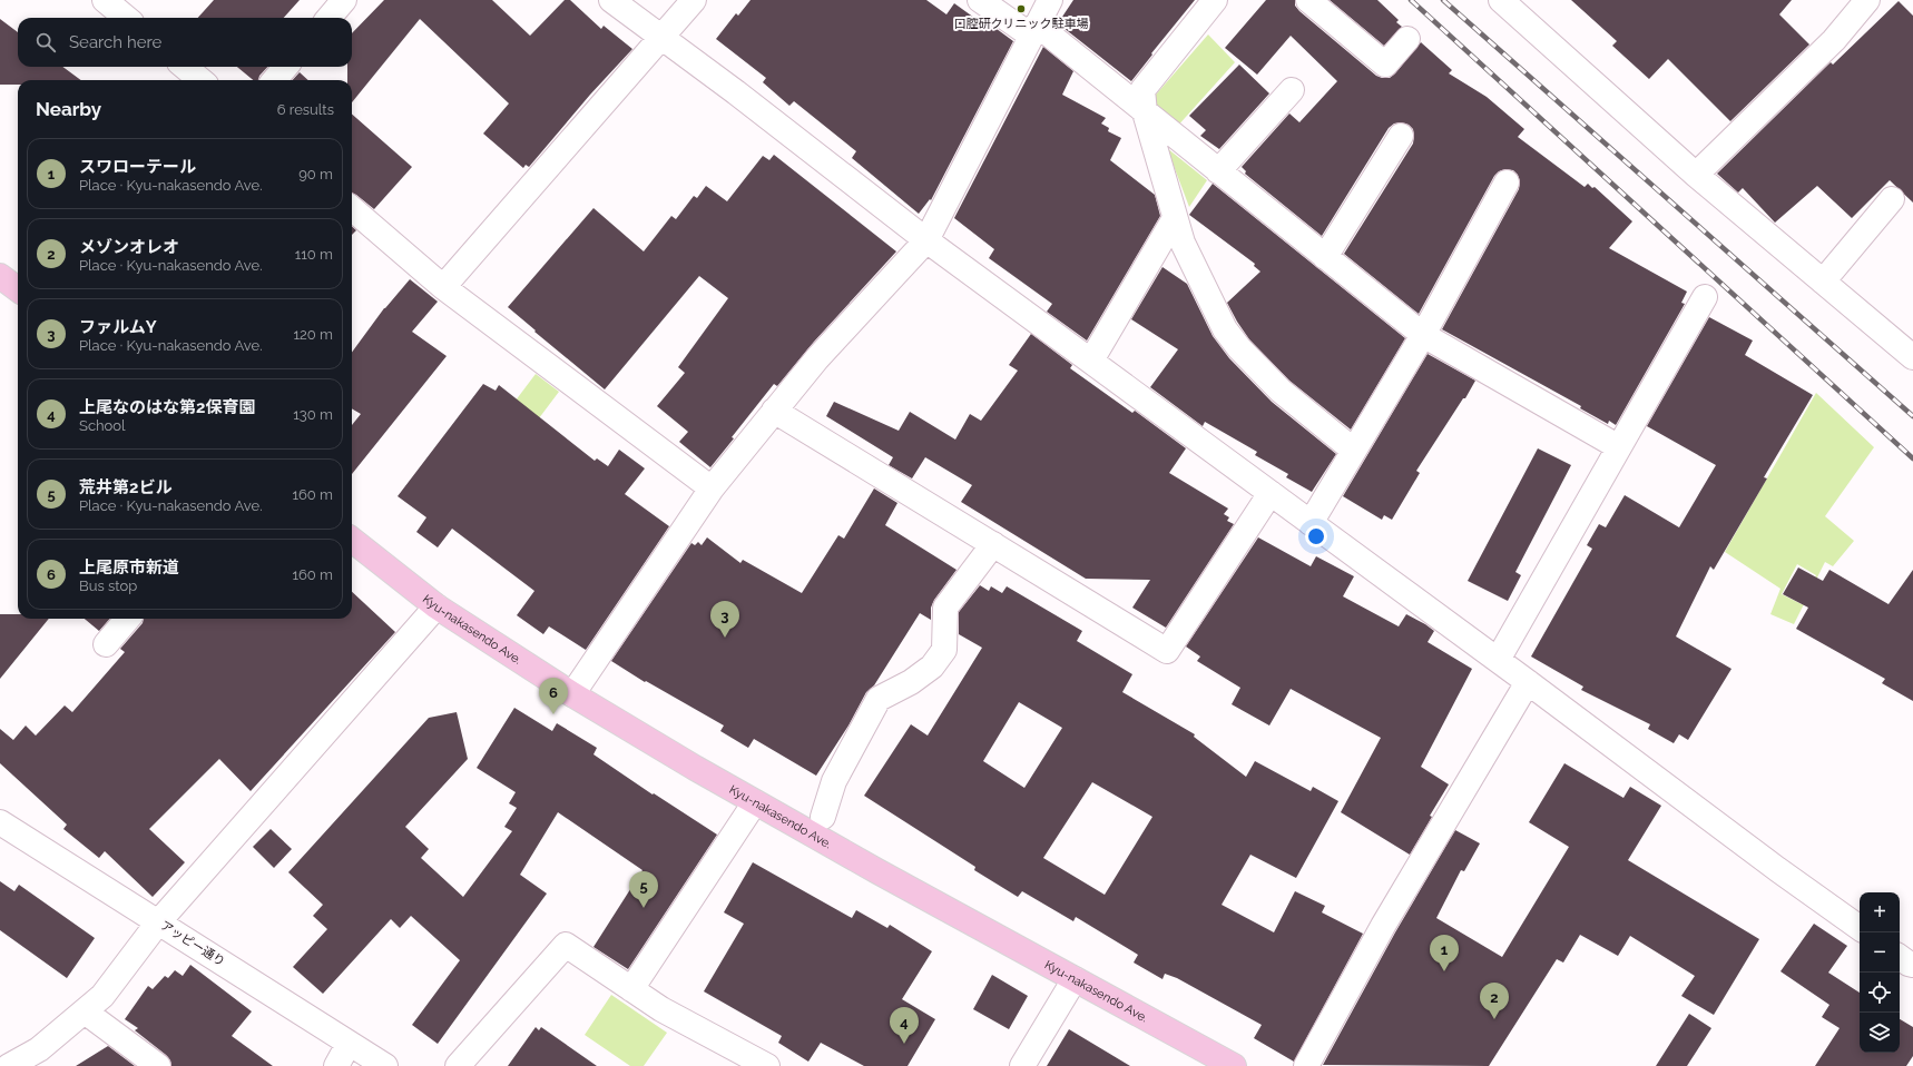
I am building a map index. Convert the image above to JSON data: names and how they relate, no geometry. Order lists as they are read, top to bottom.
{
  "streets": {
    "main road": ["Kyu-nakasendo Ave."],
    "street": ["アッピー通り"]
  },
  "places": ["口腔研クリニック駐車場"],
  "page": {
    "search": "Search here",
    "heading": ["Nearby", "6 results"],
    "list": [
      {
        "mark": "1",
        "name": "スワローテール",
        "note": "Place · Kyu-nakasendo Ave.",
        "value": "90 m"
      },
      {
        "mark": "2",
        "name": "メゾンオレオ",
        "note": "Place · Kyu-nakasendo Ave.",
        "value": "110 m"
      },
      {
        "mark": "3",
        "name": "ファルムY",
        "note": "Place · Kyu-nakasendo Ave.",
        "value": "120 m"
      },
      {
        "mark": "4",
        "name": "上尾なのはな第2保育園",
        "note": "School",
        "value": "130 m"
      },
      {
        "mark": "5",
        "name": "荒井第2ビル",
        "note": "Place · Kyu-nakasendo Ave.",
        "value": "160 m"
      },
      {
        "mark": "6",
        "name": "上尾原市新道",
        "note": "Bus stop",
        "value": "160 m"
      }
    ],
    "pins": [
      "3",
      "6",
      "5",
      "1",
      "2",
      "4"
    ],
    "map_buttons": ["+", "−"]
  }
}
